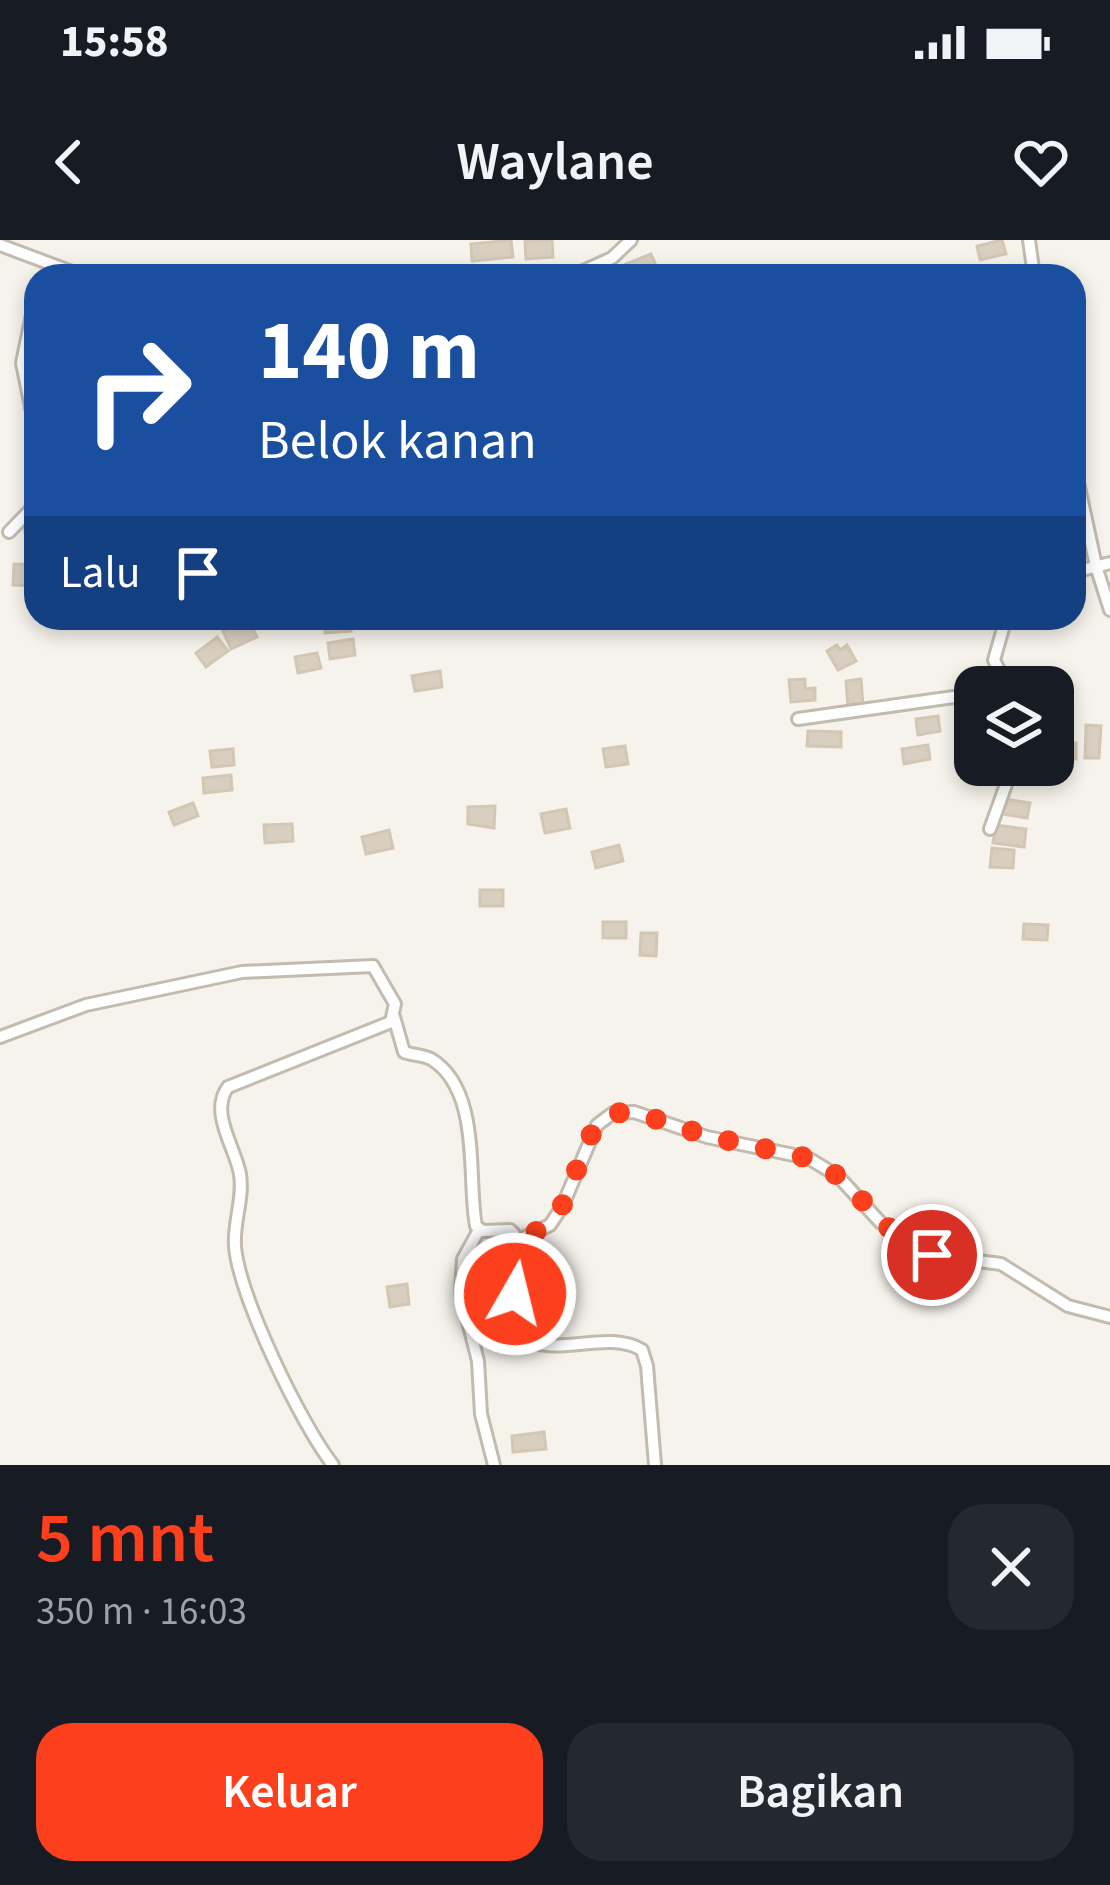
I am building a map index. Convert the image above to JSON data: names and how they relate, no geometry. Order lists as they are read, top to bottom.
{
  "page": {
    "status": "15:58",
    "header": "Waylane",
    "turn": ["140 m", "Belok kanan"],
    "then": "Lalu",
    "heading": ["5 mnt", "350 m · 16:03"],
    "buttons": ["Keluar", "Bagikan"]
  }
}
